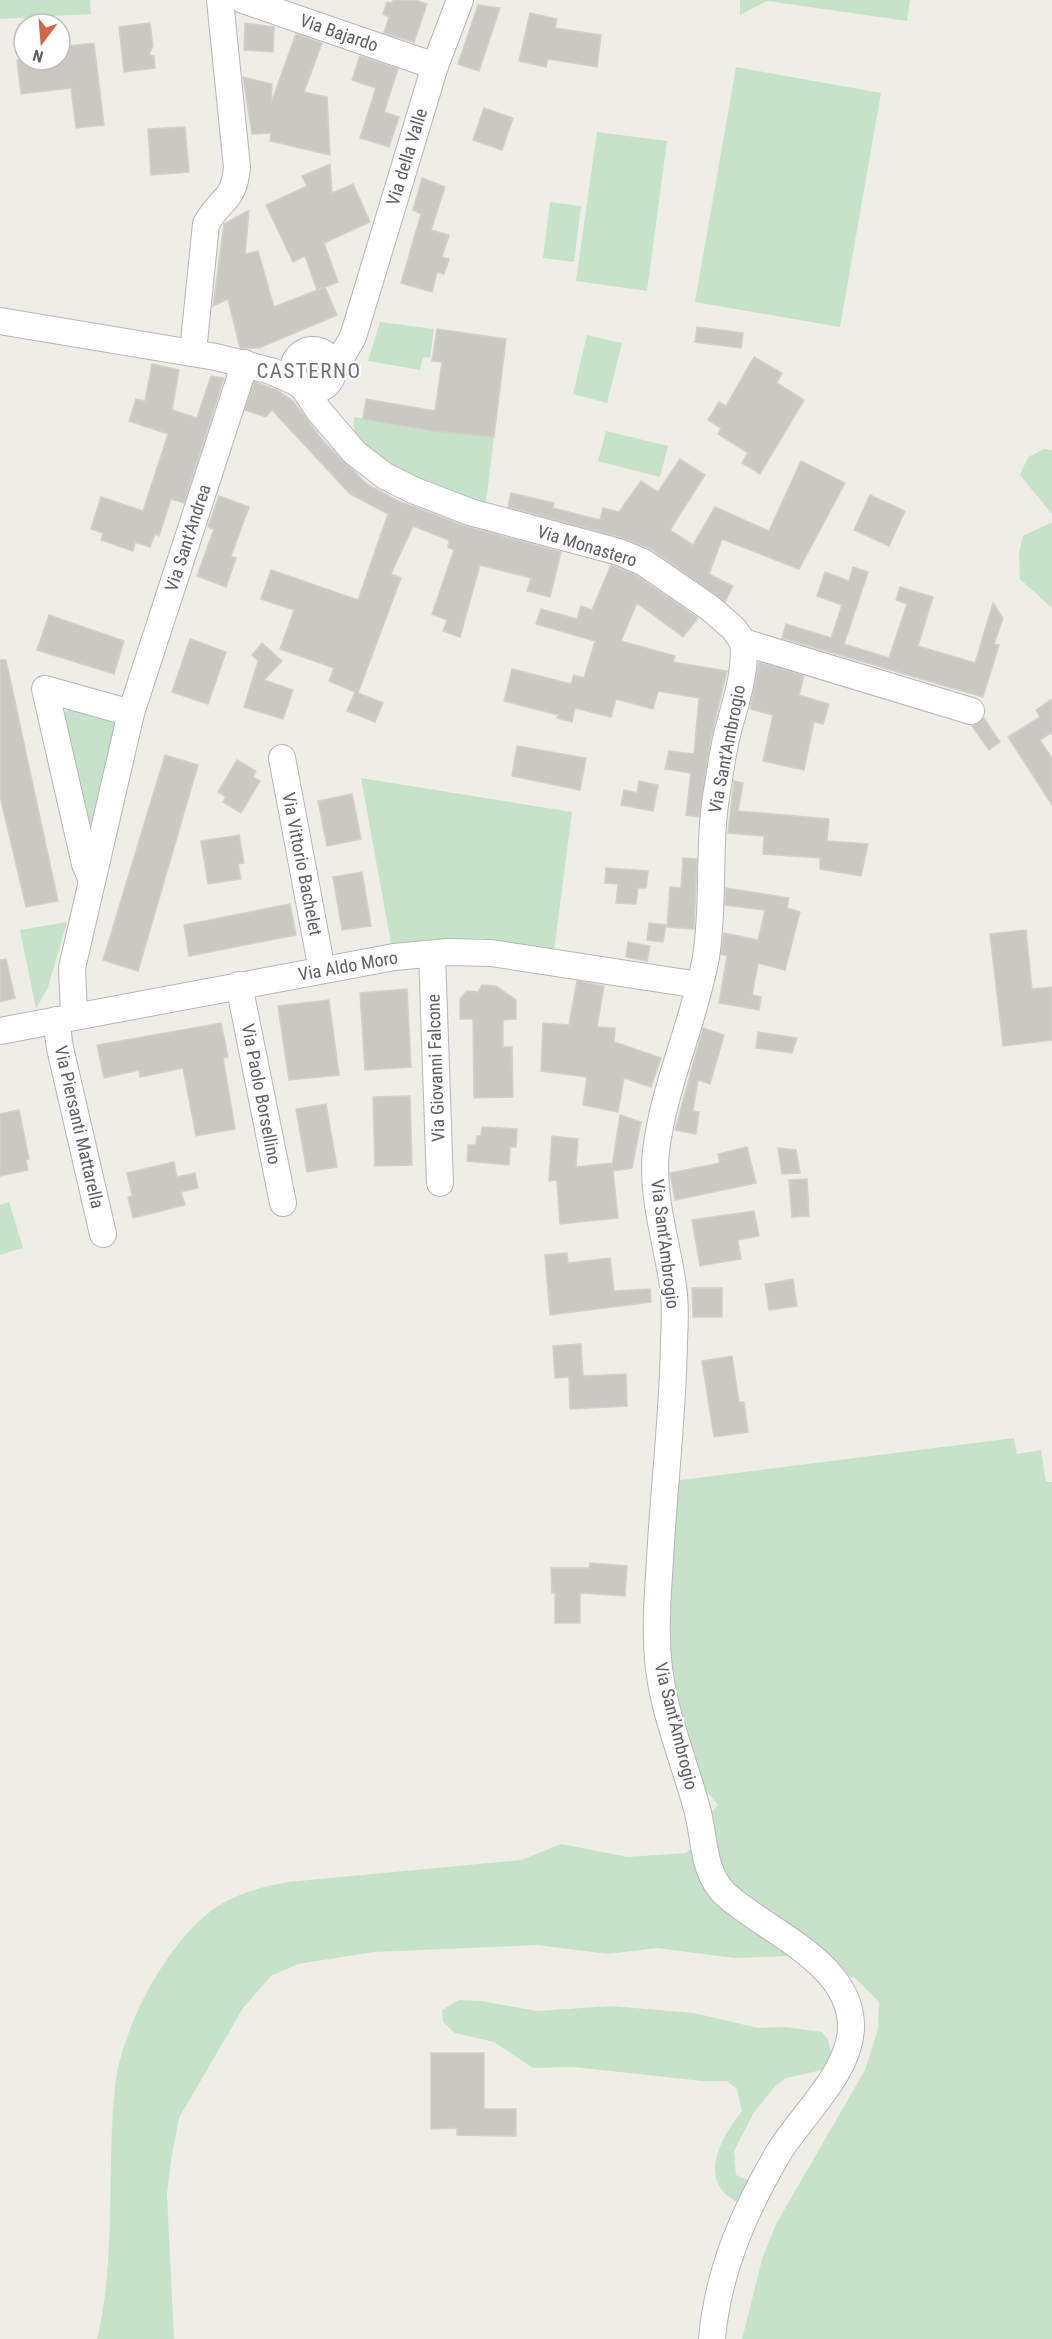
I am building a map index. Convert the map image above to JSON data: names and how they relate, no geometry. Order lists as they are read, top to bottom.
{
  "streets": {
    "street": [
      "Via Bajardo",
      "Via della Valle",
      "Via Sant'Andrea",
      "Via Monastero",
      "Via Sant'Ambrogio",
      "Via Vittorio Bachelet",
      "Via Aldo Moro",
      "Via Giovanni Falcone",
      "Via Paolo Borsellino",
      "Via Piersanti Mattarella"
    ]
  },
  "crossings": [
    ["Via Bajardo", "Via della Valle"],
    ["Via della Valle", "Via Monastero"],
    ["Via Sant'Andrea", "Via Aldo Moro"],
    ["Via Sant'Andrea", "Via Piersanti Mattarella"],
    ["Via Monastero", "Via Sant'Ambrogio"],
    ["Via Sant'Ambrogio", "Via Aldo Moro"],
    ["Via Vittorio Bachelet", "Via Aldo Moro"],
    ["Via Aldo Moro", "Via Giovanni Falcone"],
    ["Via Aldo Moro", "Via Paolo Borsellino"],
    ["Via Aldo Moro", "Via Piersanti Mattarella"]
  ],
  "districts": ["CASTERNO"],
  "north": "bottom"
}
